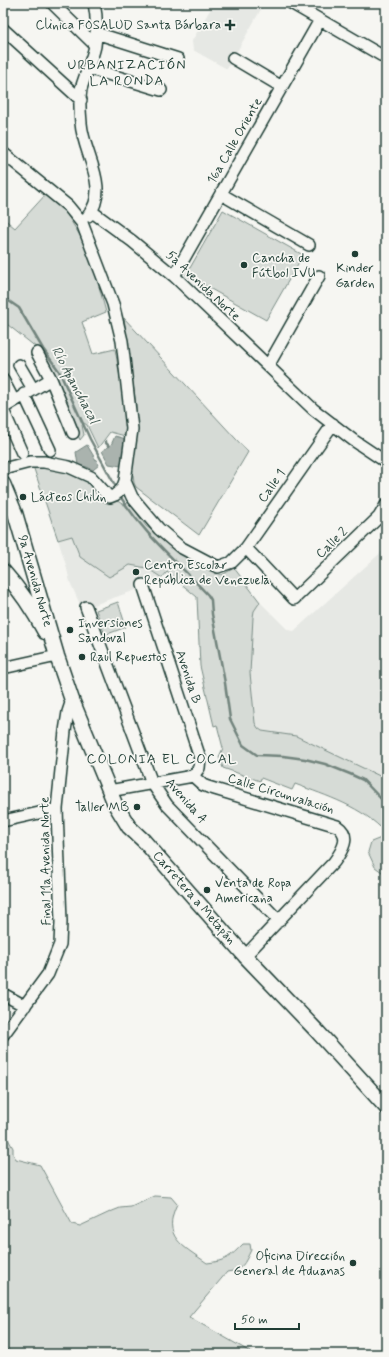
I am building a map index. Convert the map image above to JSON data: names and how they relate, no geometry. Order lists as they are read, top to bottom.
{
  "streets": {
    "main road": ["9a Avenida Norte", "Carretera a Metapán"],
    "street": [
      "16a Calle Oriente",
      "5a Avenida Norte",
      "Calle 1",
      "Calle 2",
      "Avenida B",
      "Calle Circunvalación",
      "Avenida A",
      "Final 11a Avenida Norte"
    ]
  },
  "crossings": [
    ["16a Calle Oriente", "5a Avenida Norte"],
    ["5a Avenida Norte", "Calle 1"],
    ["Calle 1", "Calle 2"],
    ["9a Avenida Norte", "Carretera a Metapán"],
    ["Avenida B", "Calle Circunvalación"],
    ["Calle Circunvalación", "Avenida A"],
    ["Calle Circunvalación", "Carretera a Metapán"],
    ["Final 11a Avenida Norte", "Carretera a Metapán"]
  ],
  "districts": ["URBANIZACIÓN LA RONDA", "COLONIA EL COCAL"],
  "water": ["Río Apanchacal"],
  "places": {
    "health": ["Clinica FOSALUD Santa Bárbara"],
    "other": [
      "Kinder Garden",
      "Cancha de Fútbol IVU",
      "Lácteos Chilin",
      "Centro Escolar República de Venezuela",
      "Inversiones Sandoval",
      "Raul Repuestos",
      "Taller MB",
      "Venta de Ropa Americana",
      "Oficina Dirección General de Aduanas"
    ]
  },
  "scale_bar": "50 m"
}
